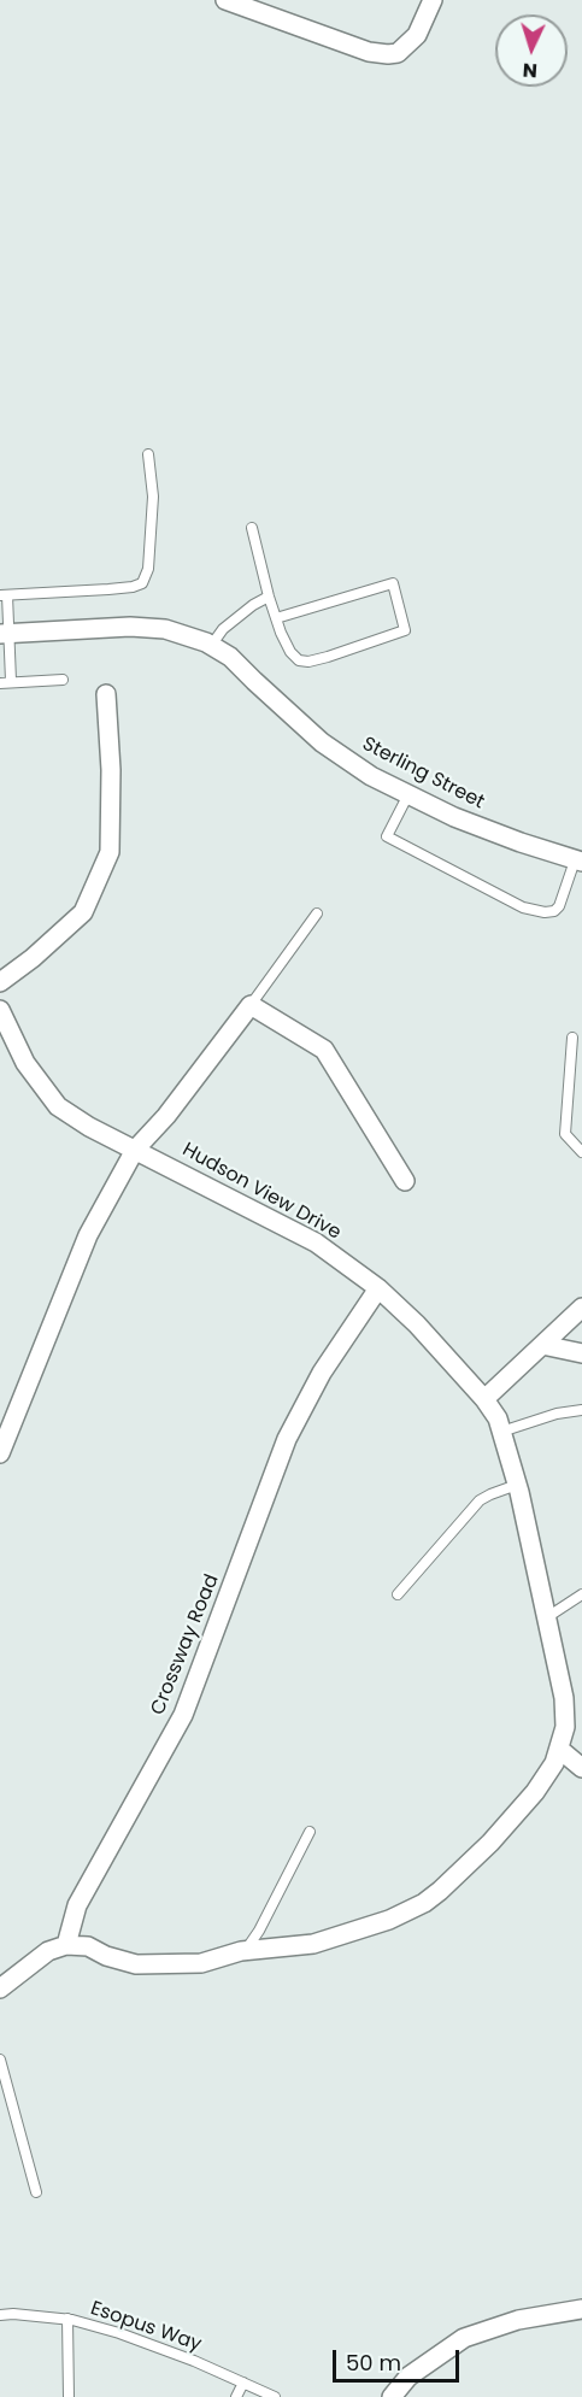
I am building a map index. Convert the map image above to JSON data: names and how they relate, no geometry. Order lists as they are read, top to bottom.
{
  "streets": {
    "street": ["Sterling Street", "Hudson View Drive", "Crossway Road"],
    "lane": ["Esopus Way"]
  },
  "crossings": [
    ["Hudson View Drive", "Crossway Road"]
  ],
  "scale_bar": "50 m",
  "north": "bottom"
}
